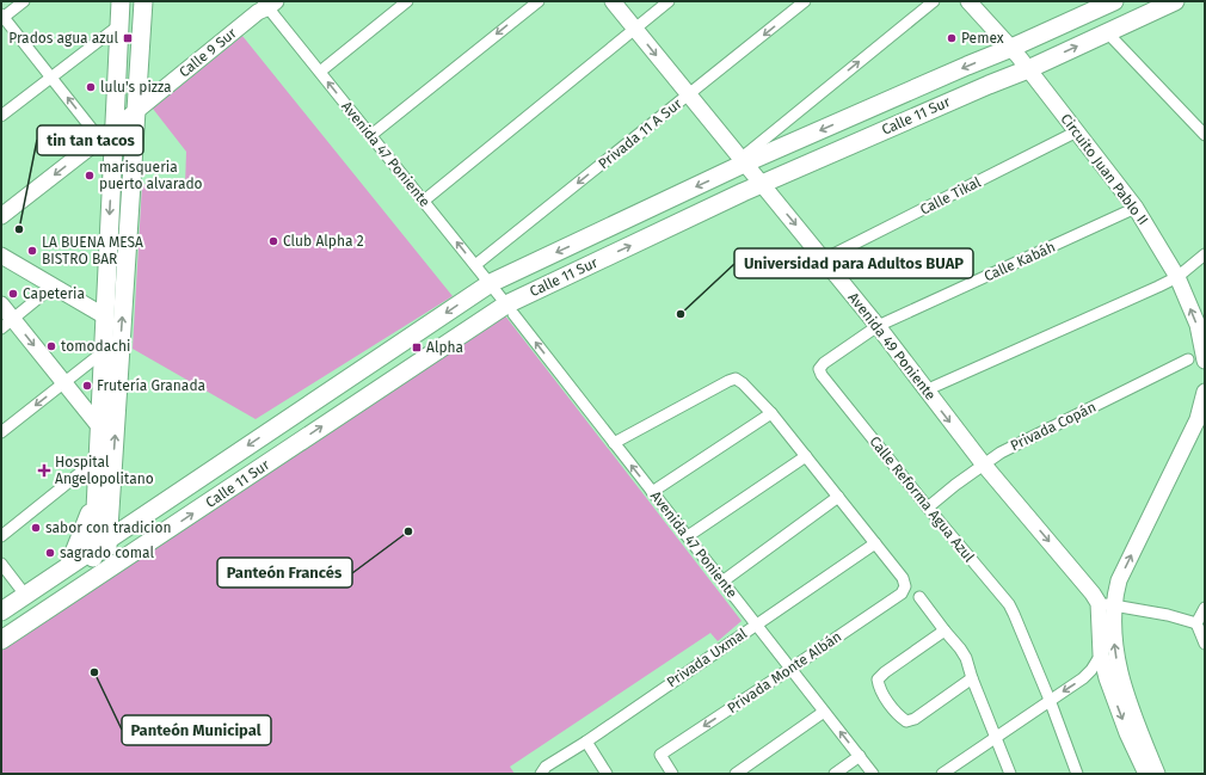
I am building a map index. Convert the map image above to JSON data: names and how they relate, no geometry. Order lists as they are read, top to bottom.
{
  "streets": {
    "main road": [
      "Calle 9 Sur",
      "Calle 11 Sur",
      "Circuito Juan Pablo II",
      "Avenida 49 Poniente"
    ],
    "street": [
      "Privada 11 A Sur",
      "Avenida 47 Poniente",
      "Calle Tikal",
      "Calle Kabáh",
      "Privada Copán",
      "Calle Reforma Agua Azul",
      "Privada Uxmal",
      "Privada Monte Albán"
    ]
  },
  "crossings": [
    ["Calle 9 Sur", "Avenida 47 Poniente"],
    ["Calle 11 Sur", "Avenida 47 Poniente"],
    ["Calle 11 Sur", "Circuito Juan Pablo II"],
    ["Calle 11 Sur", "Avenida 49 Poniente"],
    ["Privada 11 A Sur", "Avenida 47 Poniente"],
    ["Privada 11 A Sur", "Avenida 49 Poniente"],
    ["Avenida 47 Poniente", "Privada Uxmal"],
    ["Avenida 47 Poniente", "Privada Monte Albán"],
    ["Circuito Juan Pablo II", "Calle Tikal"],
    ["Circuito Juan Pablo II", "Calle Kabáh"],
    ["Calle Tikal", "Avenida 49 Poniente"],
    ["Calle Kabáh", "Avenida 49 Poniente"],
    ["Calle Kabáh", "Calle Reforma Agua Azul"],
    ["Avenida 49 Poniente", "Privada Copán"],
    ["Avenida 49 Poniente", "Calle Reforma Agua Azul"],
    ["Privada Copán", "Calle Reforma Agua Azul"],
    ["Privada Uxmal", "Privada Monte Albán"]
  ],
  "one_way": ["Calle 9 Sur", "Avenida 47 Poniente", "Avenida 49 Poniente"],
  "places": {
    "transit": ["Prados agua azul", "Alpha"],
    "other": [
      "Pemex",
      "lulu's pizza",
      "marisqueria puerto alvarado",
      "tin tan tacos",
      "Club Alpha 2",
      "LA BUENA MESA BISTRO BAR",
      "Capeteria",
      "Universidad para Adultos BUAP",
      "tomodachi",
      "Frutería Granada",
      "sabor con tradicion",
      "Panteón Francés",
      "sagrado comal",
      "Panteón Municipal"
    ],
    "health": ["Hospital Angelopolitano"]
  }
}
